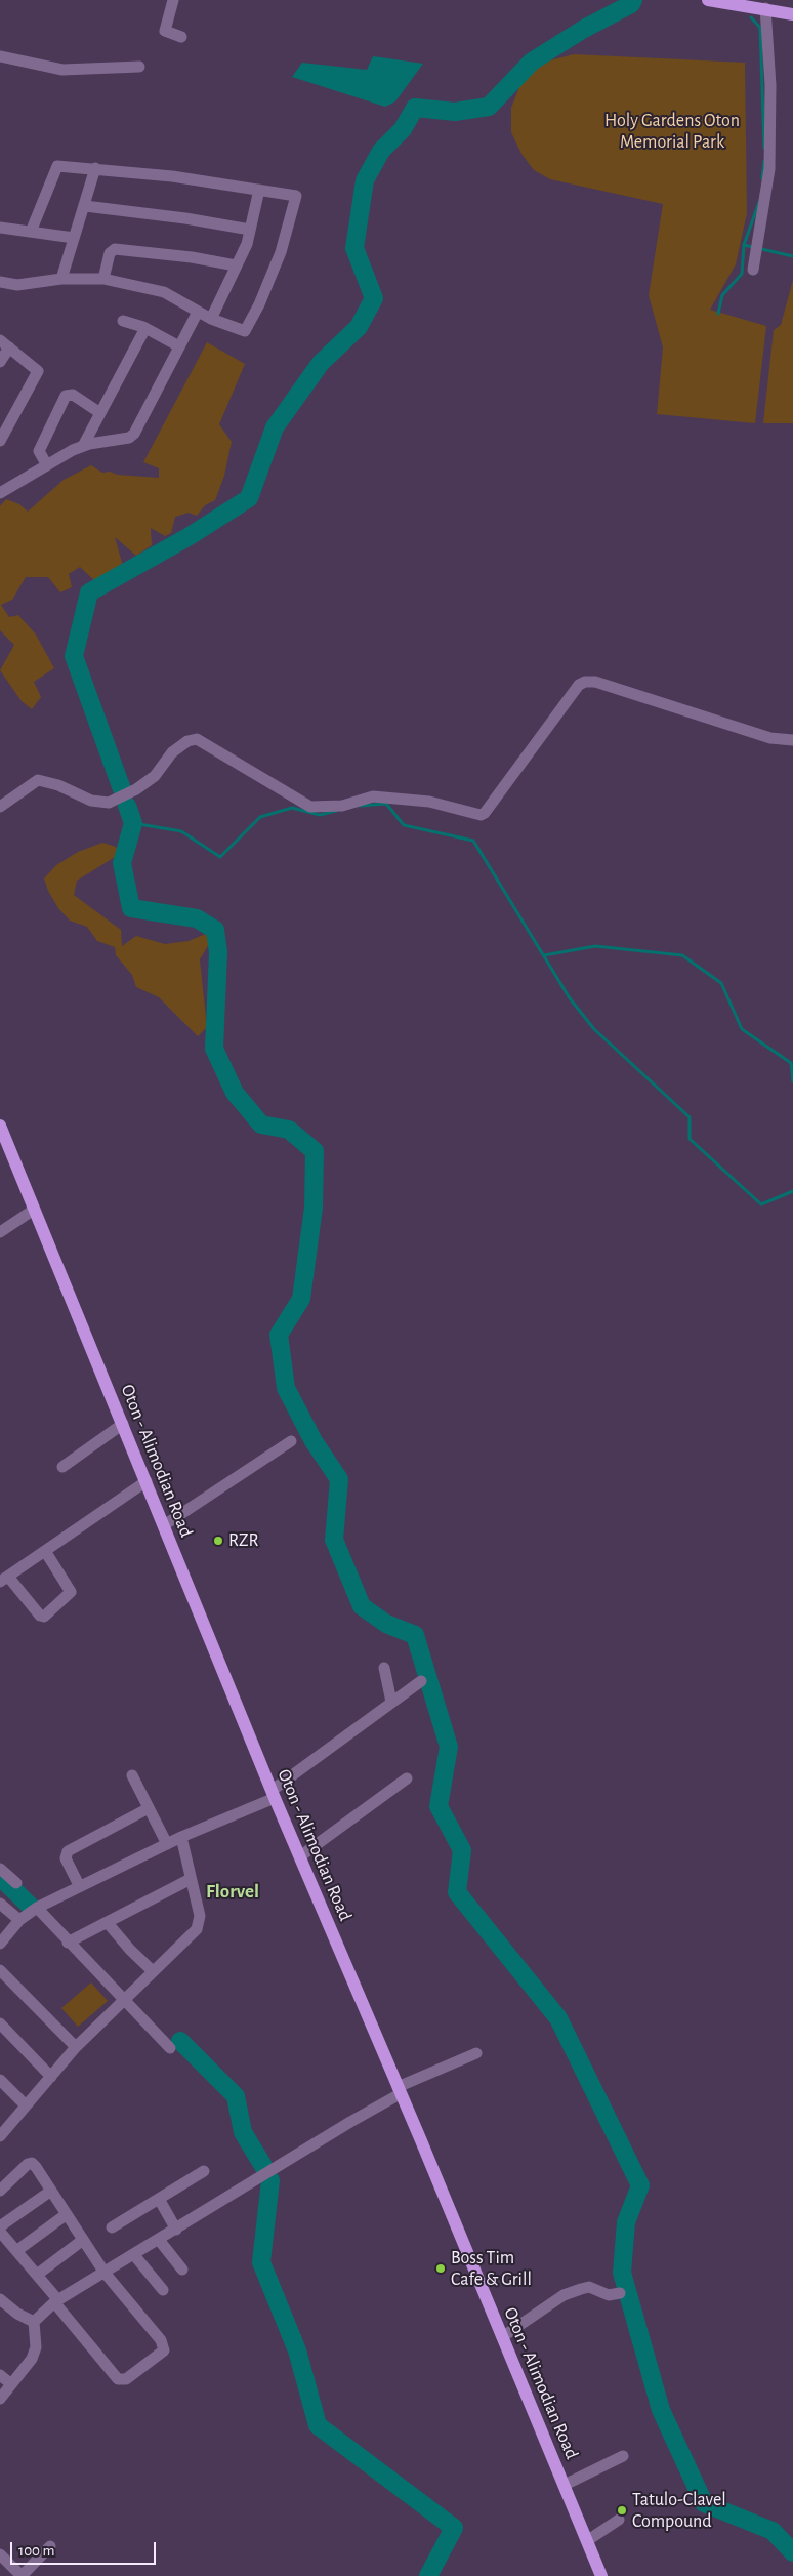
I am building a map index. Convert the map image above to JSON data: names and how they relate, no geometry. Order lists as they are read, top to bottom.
{
  "streets": {
    "main road": ["Oton - Alimodian Road"]
  },
  "districts": ["Florvel"],
  "parks": ["Holy Gardens Oton Memorial Park"],
  "places": ["RZR", "Boss Tim Cafe & Grill", "Tatulo-Clavel Compound"],
  "scale_bar": "100 m"
}
